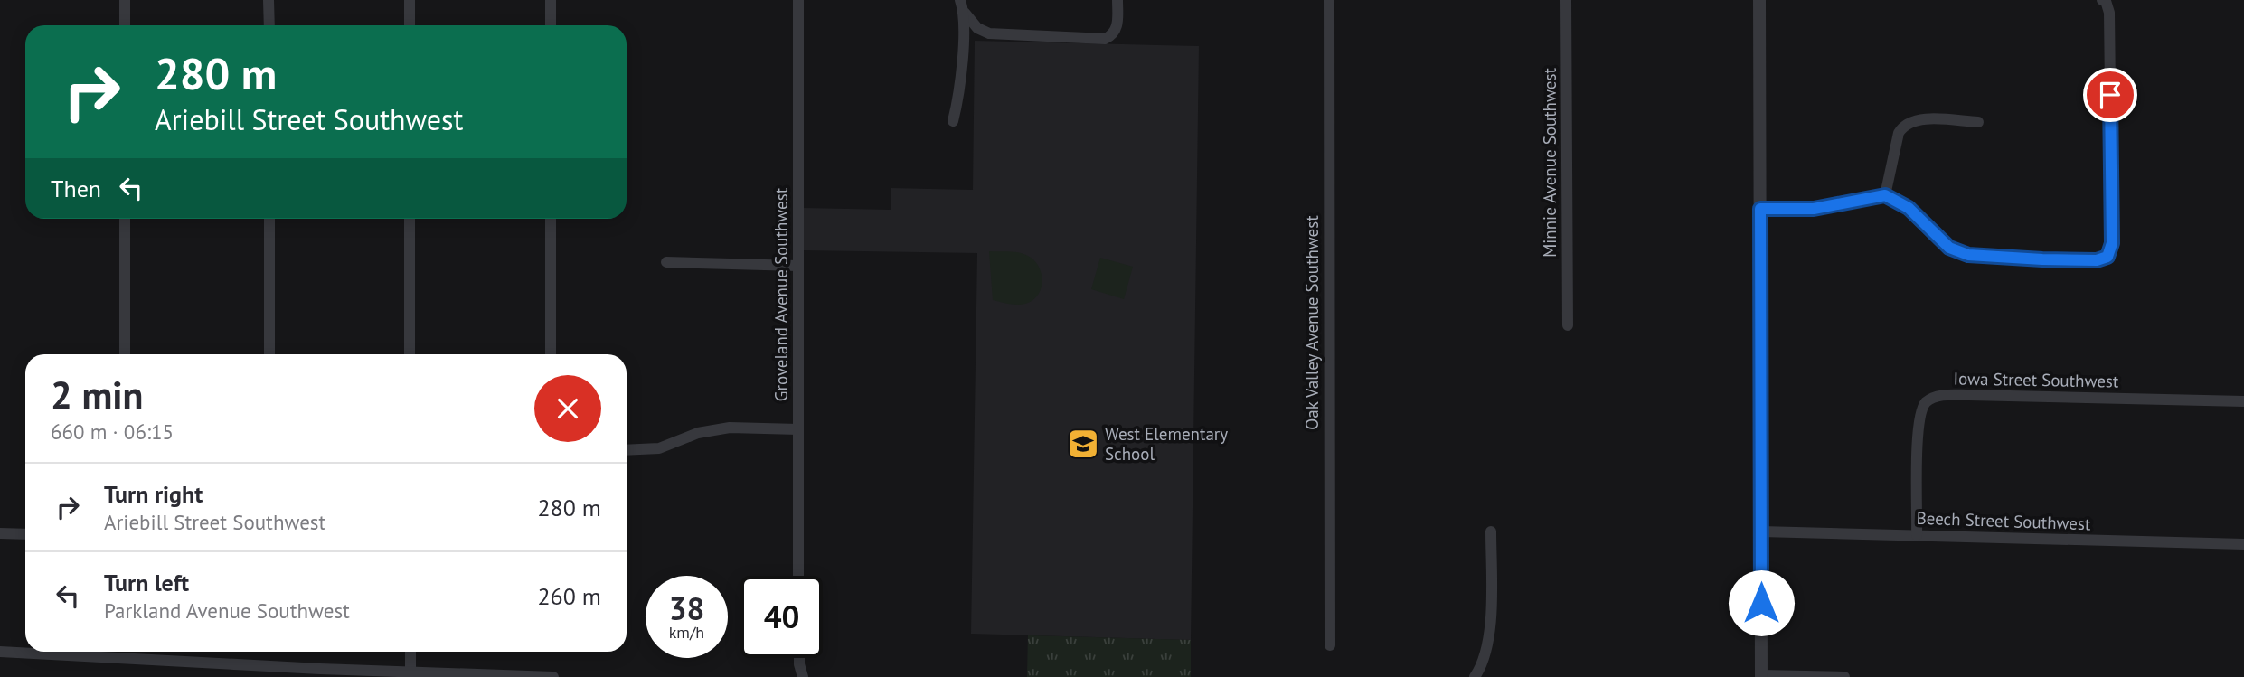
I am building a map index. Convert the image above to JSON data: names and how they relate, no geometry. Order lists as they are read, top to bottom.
{
  "streets": {
    "street": [
      "Minnie Avenue Southwest",
      "Groveland Avenue Southwest",
      "Oak Valley Avenue Southwest",
      "Iowa Street Southwest",
      "Beech Street Southwest"
    ]
  },
  "crossings": [
    ["Iowa Street Southwest", "Beech Street Southwest"]
  ],
  "places": {
    "school or university": ["West Elementary School"]
  },
  "page": {
    "turn": ["280 m", "Ariebill Street Southwest"],
    "then": "Then",
    "heading": ["2 min", "660 m · 06:15"],
    "list": [
      {
        "name": "Turn right",
        "note": "Ariebill Street Southwest",
        "value": "280 m"
      },
      {
        "name": "Turn left",
        "note": "Parkland Avenue Southwest",
        "value": "260 m"
      }
    ],
    "speed": "38 km/h",
    "limit": "40"
  }
}
